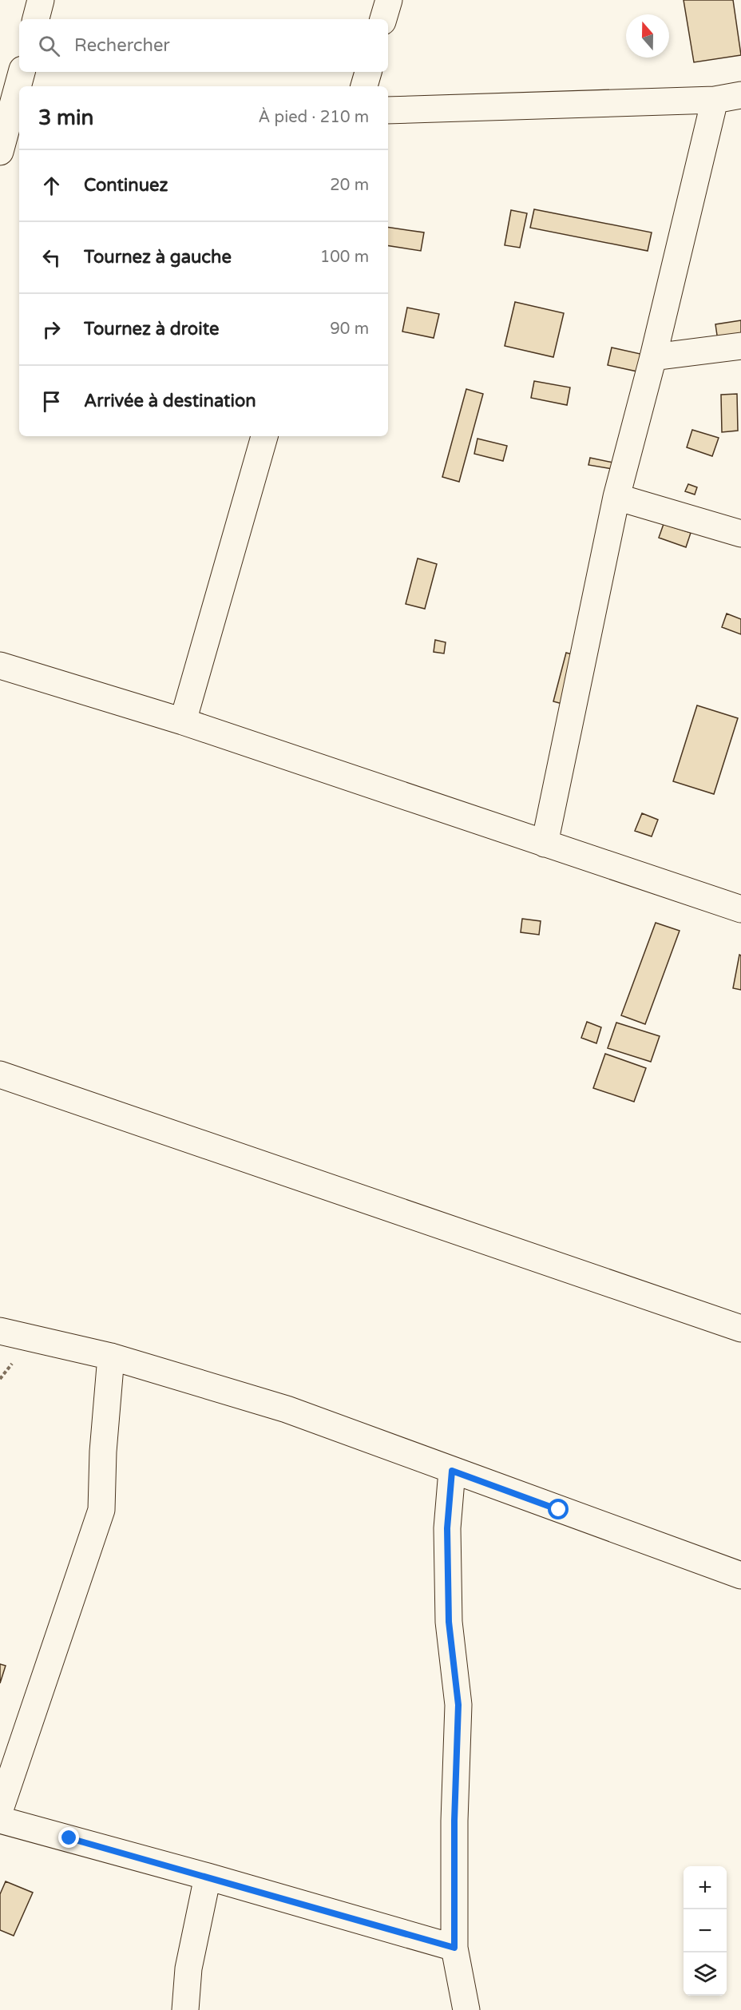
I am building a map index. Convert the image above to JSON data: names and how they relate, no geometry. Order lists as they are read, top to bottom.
{
  "north": "top",
  "page": {
    "search": "Rechercher",
    "heading": ["3 min", "À pied · 210 m"],
    "list": [
      ["Continuez", "20 m"],
      ["Tournez à gauche", "100 m"],
      ["Tournez à droite", "90 m"],
      "Arrivée à destination"
    ],
    "map_buttons": ["+", "−"]
  }
}
